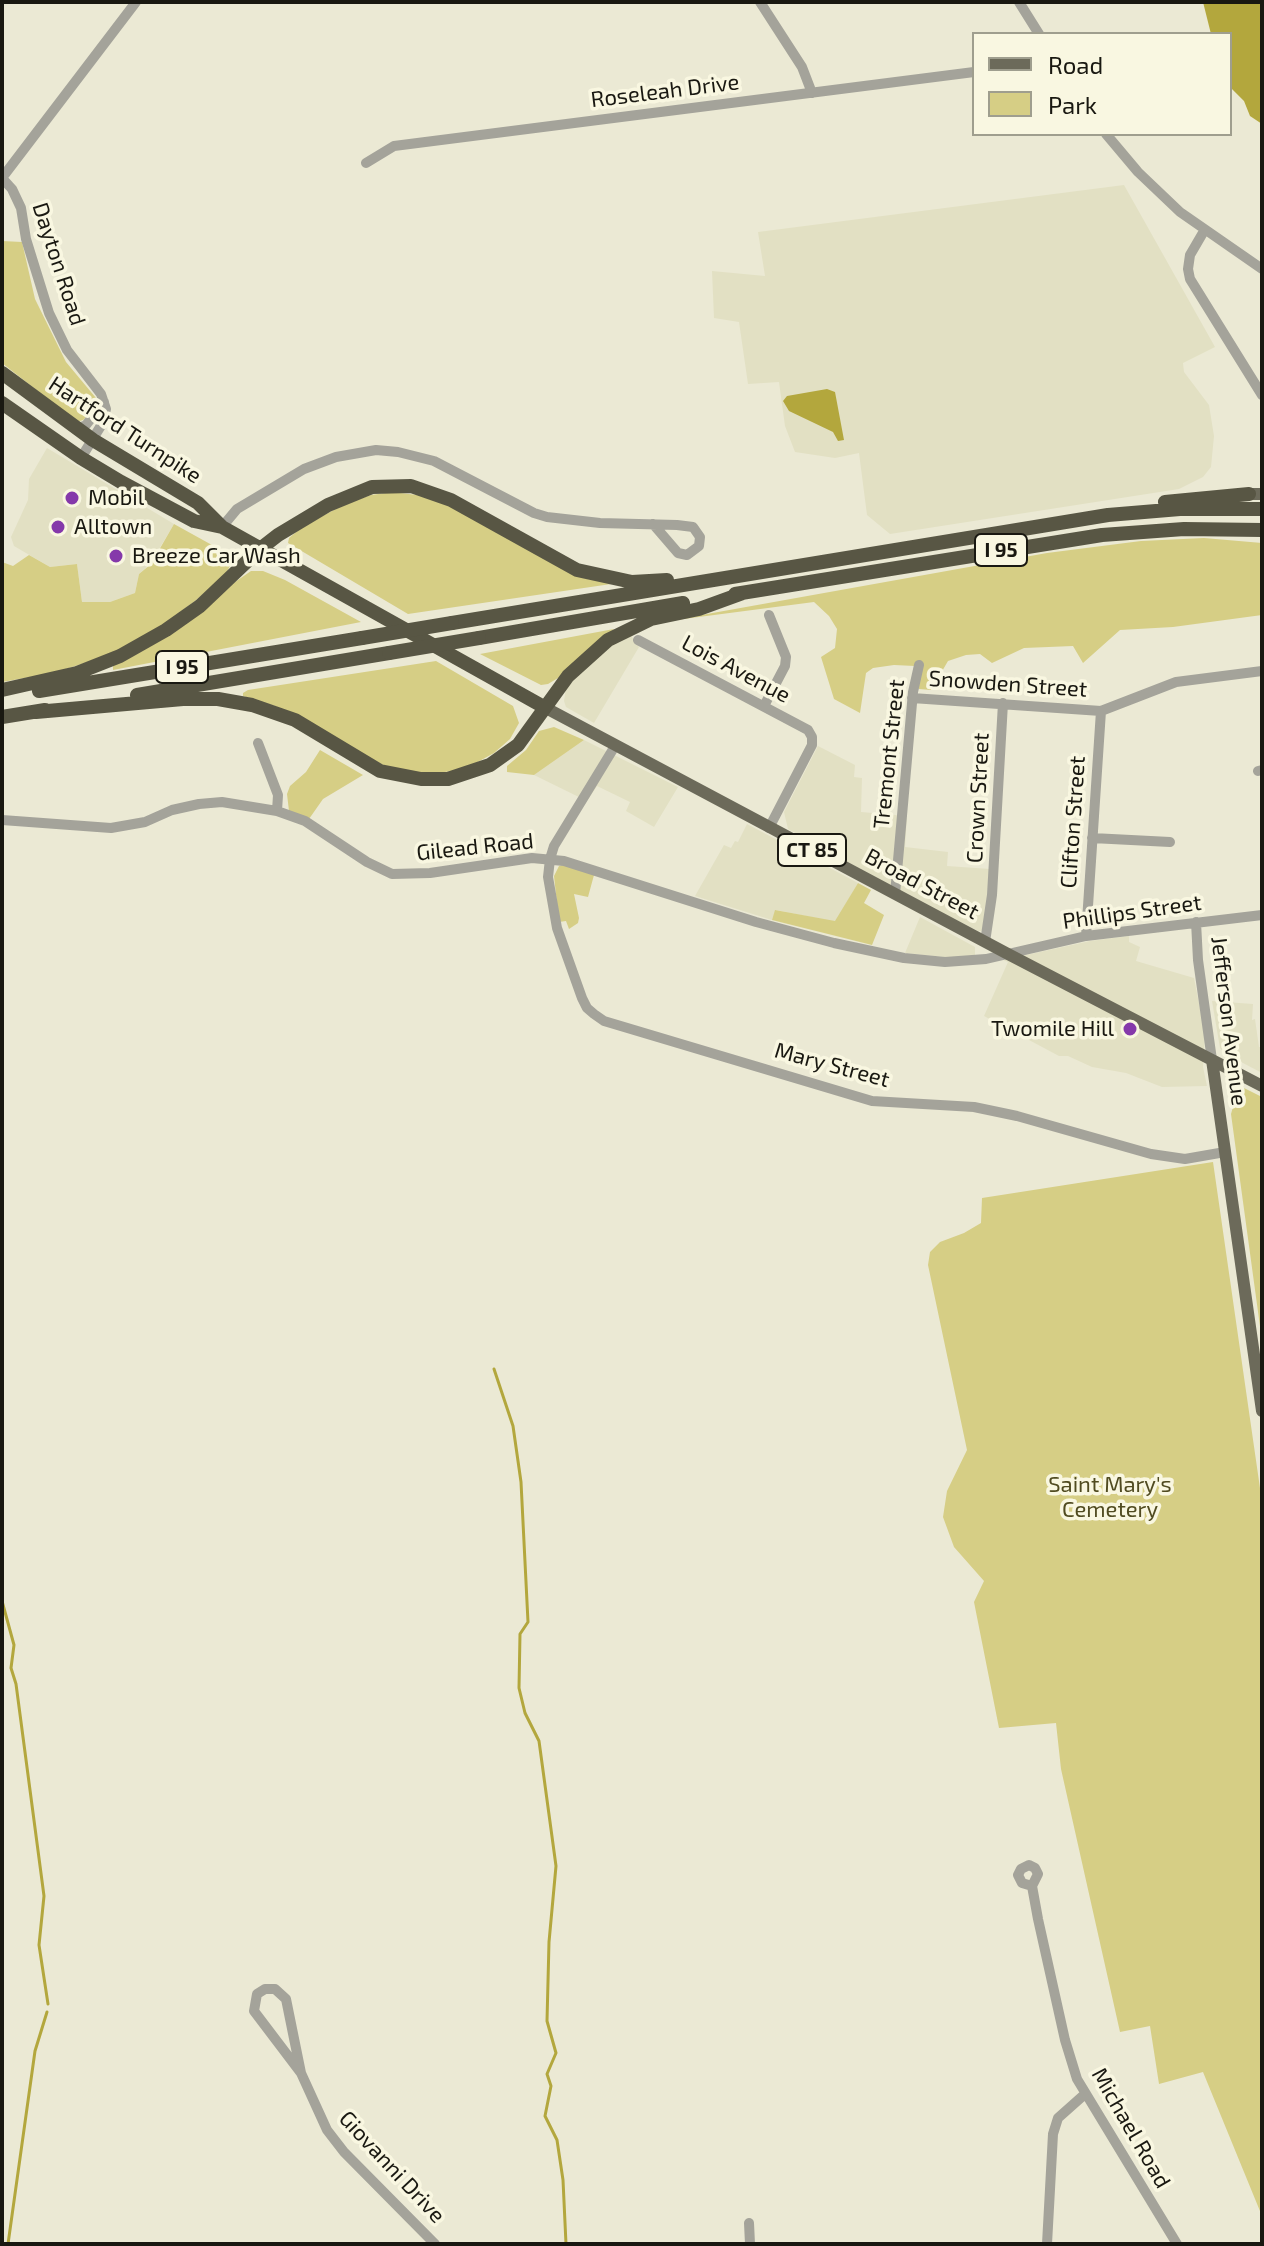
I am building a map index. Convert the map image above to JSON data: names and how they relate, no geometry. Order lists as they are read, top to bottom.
{
  "streets": {
    "highway": [
      "Hartford Turnpike",
      "I 95",
      "CT 85",
      "Broad Street"
    ],
    "main road": ["Jefferson Avenue"],
    "street": [
      "Roseleah Drive",
      "Dayton Road",
      "Lois Avenue",
      "Snowden Street",
      "Tremont Street",
      "Crown Street",
      "Clifton Street",
      "Gilead Road",
      "Phillips Street",
      "Mary Street",
      "Michael Road",
      "Giovanni Drive"
    ]
  },
  "crossings": [
    ["Hartford Turnpike", "Broad Street"],
    ["Lois Avenue", "Broad Street"],
    ["Snowden Street", "Tremont Street"],
    ["Snowden Street", "Crown Street"],
    ["Snowden Street", "Clifton Street"],
    ["Tremont Street", "Broad Street"],
    ["Crown Street", "Broad Street"],
    ["Clifton Street", "Phillips Street"],
    ["Gilead Road", "Broad Street"],
    ["Gilead Road", "Phillips Street"],
    ["Gilead Road", "Mary Street"],
    ["Broad Street", "Phillips Street"],
    ["Broad Street", "Jefferson Avenue"],
    ["Phillips Street", "Jefferson Avenue"],
    ["Jefferson Avenue", "Mary Street"]
  ],
  "parks": ["Saint Mary's Cemetery"],
  "places": [
    "Mobil",
    "Alltown",
    "Breeze Car Wash",
    "Twomile Hill"
  ],
  "legend": ["Road", "Park"]
}
